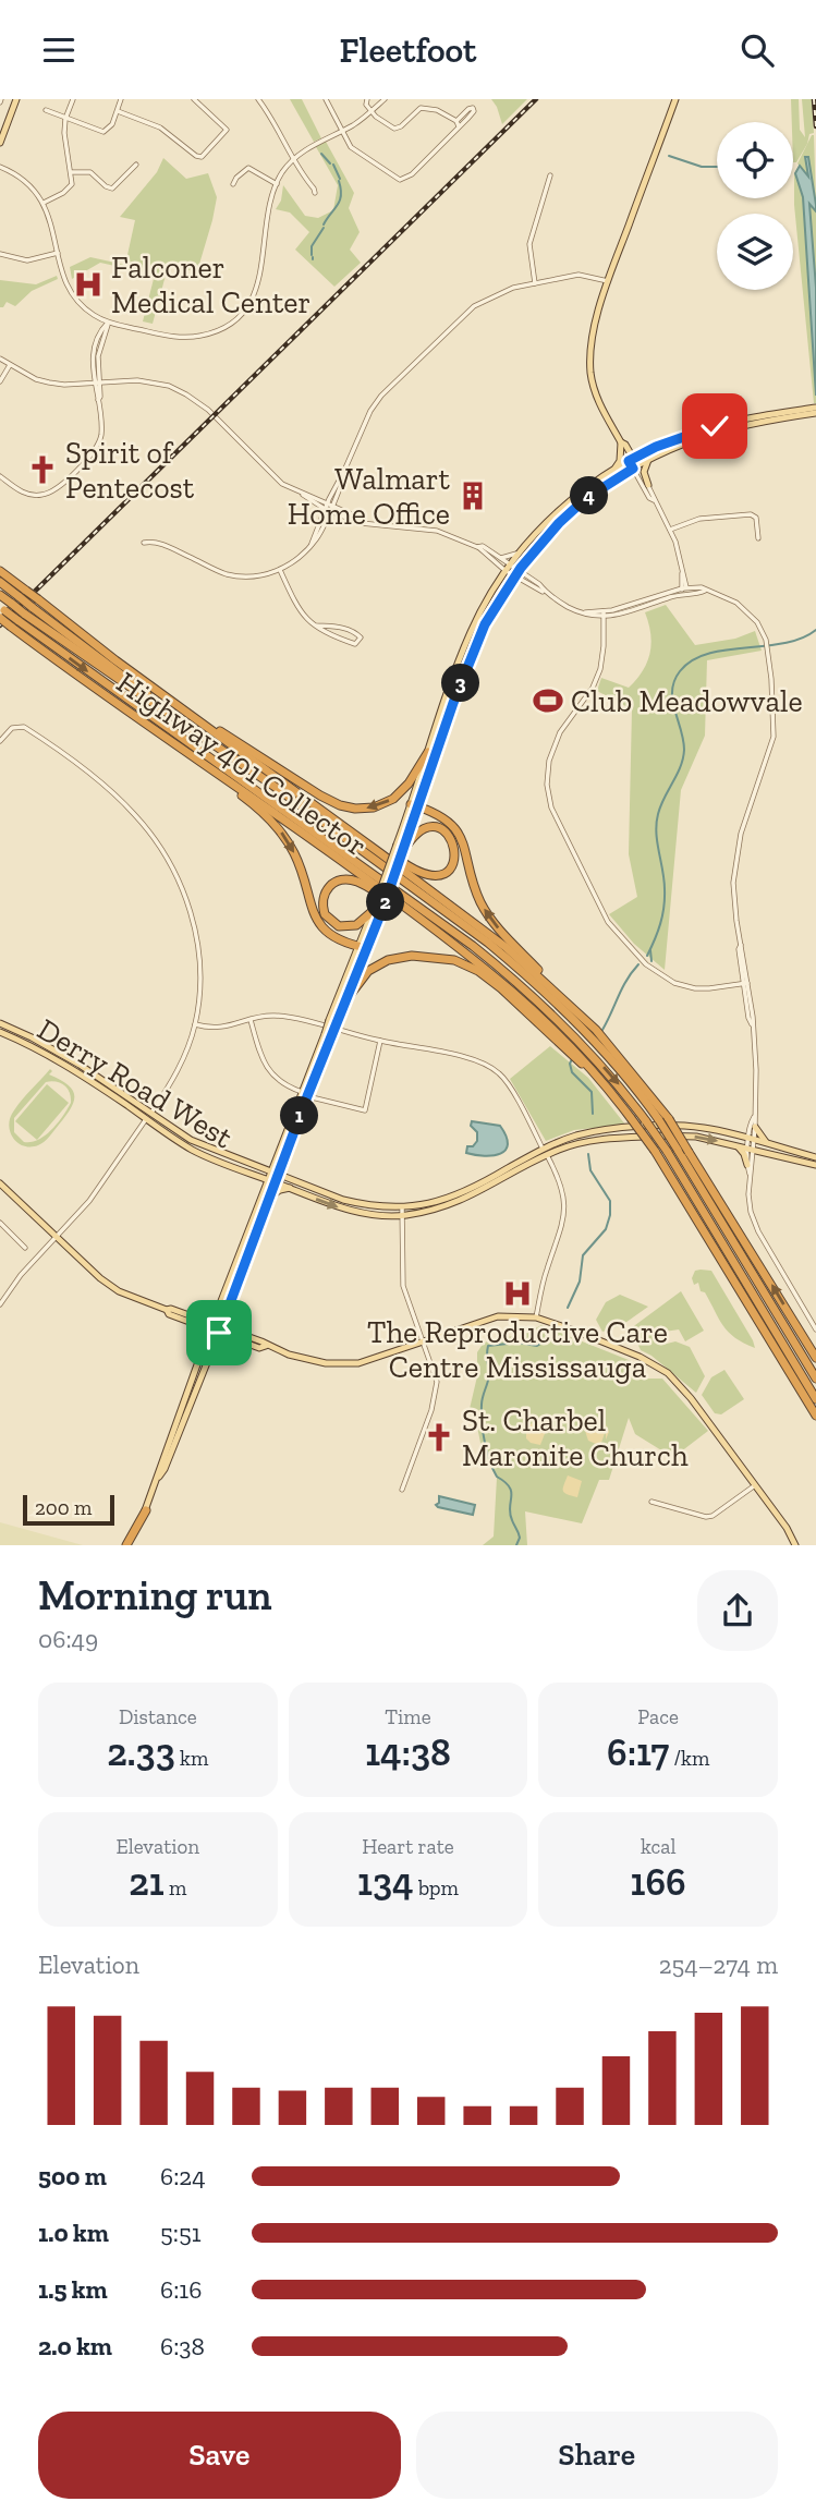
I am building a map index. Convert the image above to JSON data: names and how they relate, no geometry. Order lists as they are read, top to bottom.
{
  "streets": {
    "highway": ["Highway 401 Collector"],
    "main road": ["Derry Road West"]
  },
  "places": {
    "hospital": ["Falconer Medical Center", "The Reproductive Care Centre Mississauga"],
    "church": ["Spirit of Pentecost", "St. Charbel Maronite Church"],
    "building": ["Walmart Home Office"],
    "sports": ["Club Meadowvale"]
  },
  "scale_bar": "200 m",
  "page": {
    "header": "Fleetfoot",
    "pins": [
      "4",
      "3",
      "2",
      "1"
    ],
    "scale": "200 m",
    "heading": ["Morning run", "06:49"],
    "stats": [
      ["Distance", "2.33 km"],
      ["Time", "14:38"],
      ["Pace", "6:17 /km"],
      ["Elevation", "21 m"],
      ["Heart rate", "134 bpm"],
      ["kcal", "166"]
    ],
    "chart": ["Elevation", "254–274 m"],
    "list": [
      {
        "name": "500 m",
        "note": "6:24"
      },
      {
        "name": "1.0 km",
        "note": "5:51"
      },
      {
        "name": "1.5 km",
        "note": "6:16"
      },
      {
        "name": "2.0 km",
        "note": "6:38"
      }
    ],
    "buttons": ["Save", "Share"]
  }
}
